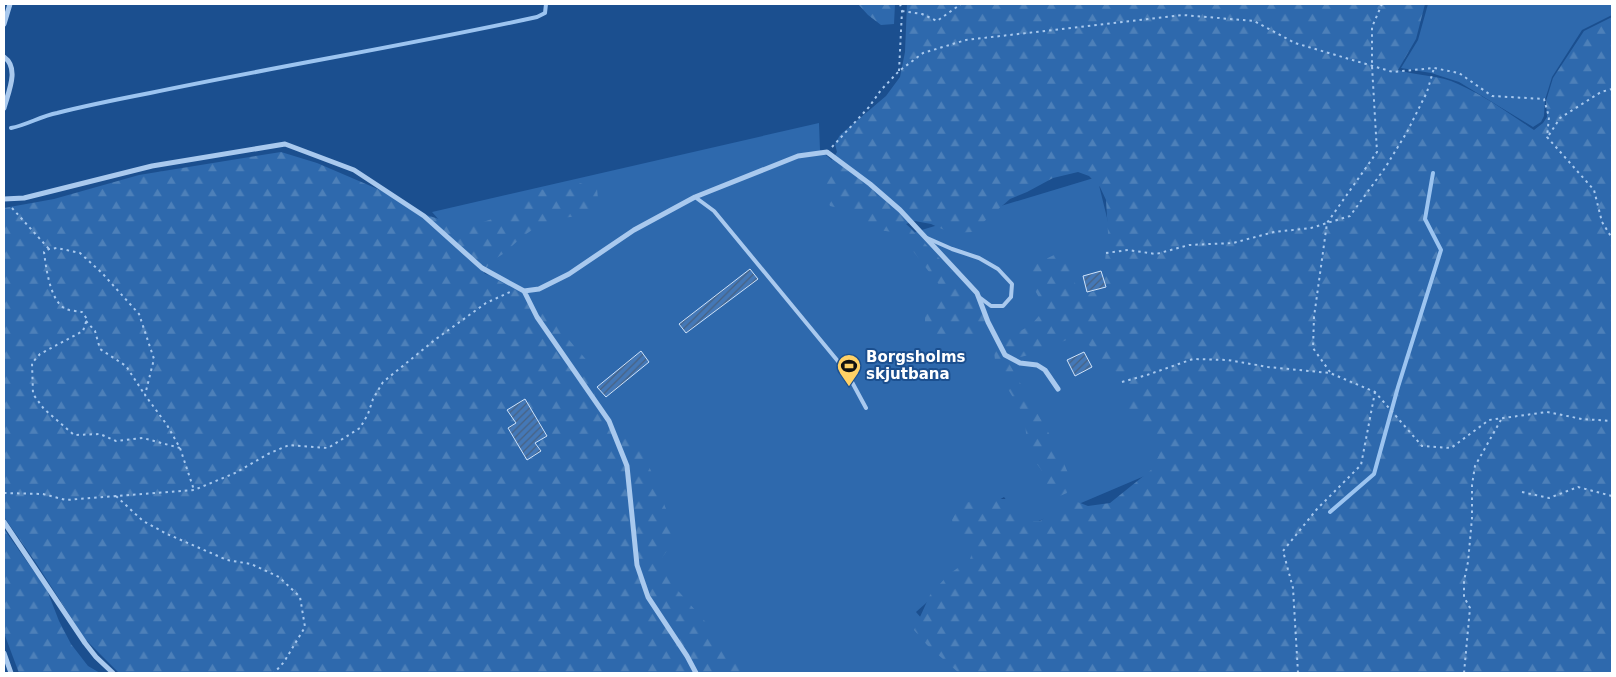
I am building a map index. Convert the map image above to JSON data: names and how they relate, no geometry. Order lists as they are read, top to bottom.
{
  "places": {
    "sports": ["Borgsholms skjutbana"]
  }
}
